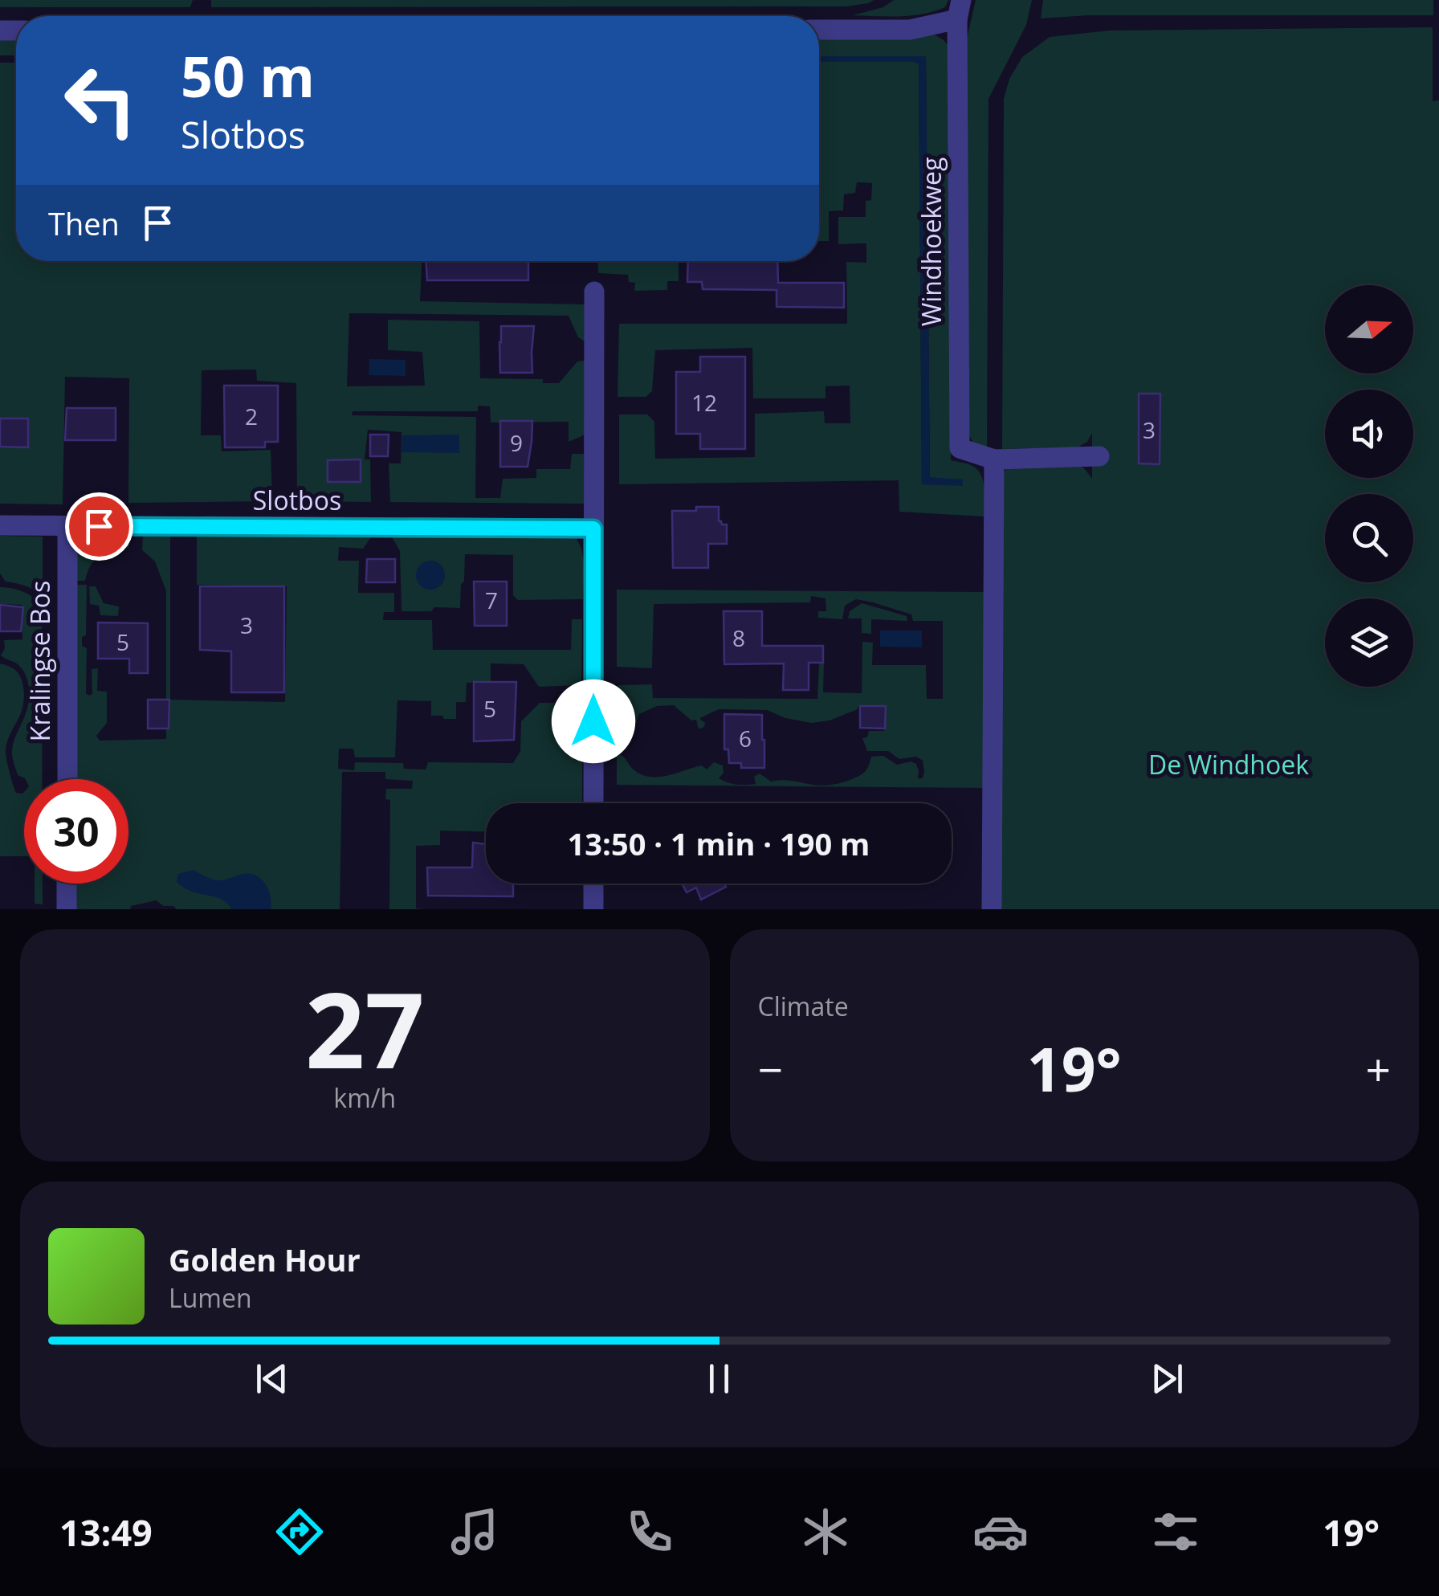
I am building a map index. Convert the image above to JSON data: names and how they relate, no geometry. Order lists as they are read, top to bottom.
{
  "streets": {
    "street": ["Windhoekweg", "Slotbos", "Kralingse Bos"]
  },
  "crossings": [
    ["Slotbos", "Kralingse Bos"]
  ],
  "parks": ["De Windhoek"],
  "house_numbers": [
    "12",
    "2",
    "3",
    "9",
    "7",
    "3",
    "8",
    "5",
    "5",
    "6"
  ],
  "north": "right",
  "page": {
    "turn": ["50 m", "Slotbos"],
    "then": "Then",
    "limit": "30",
    "trip": "13:50 · 1 min · 190 m",
    "tile": [
      ["27", "km/h"],
      "Climate"
    ],
    "heat": ["−", "19°", "+"],
    "song": ["Golden Hour", "Lumen"],
    "tabs": ["13:49", "19°"]
  }
}
